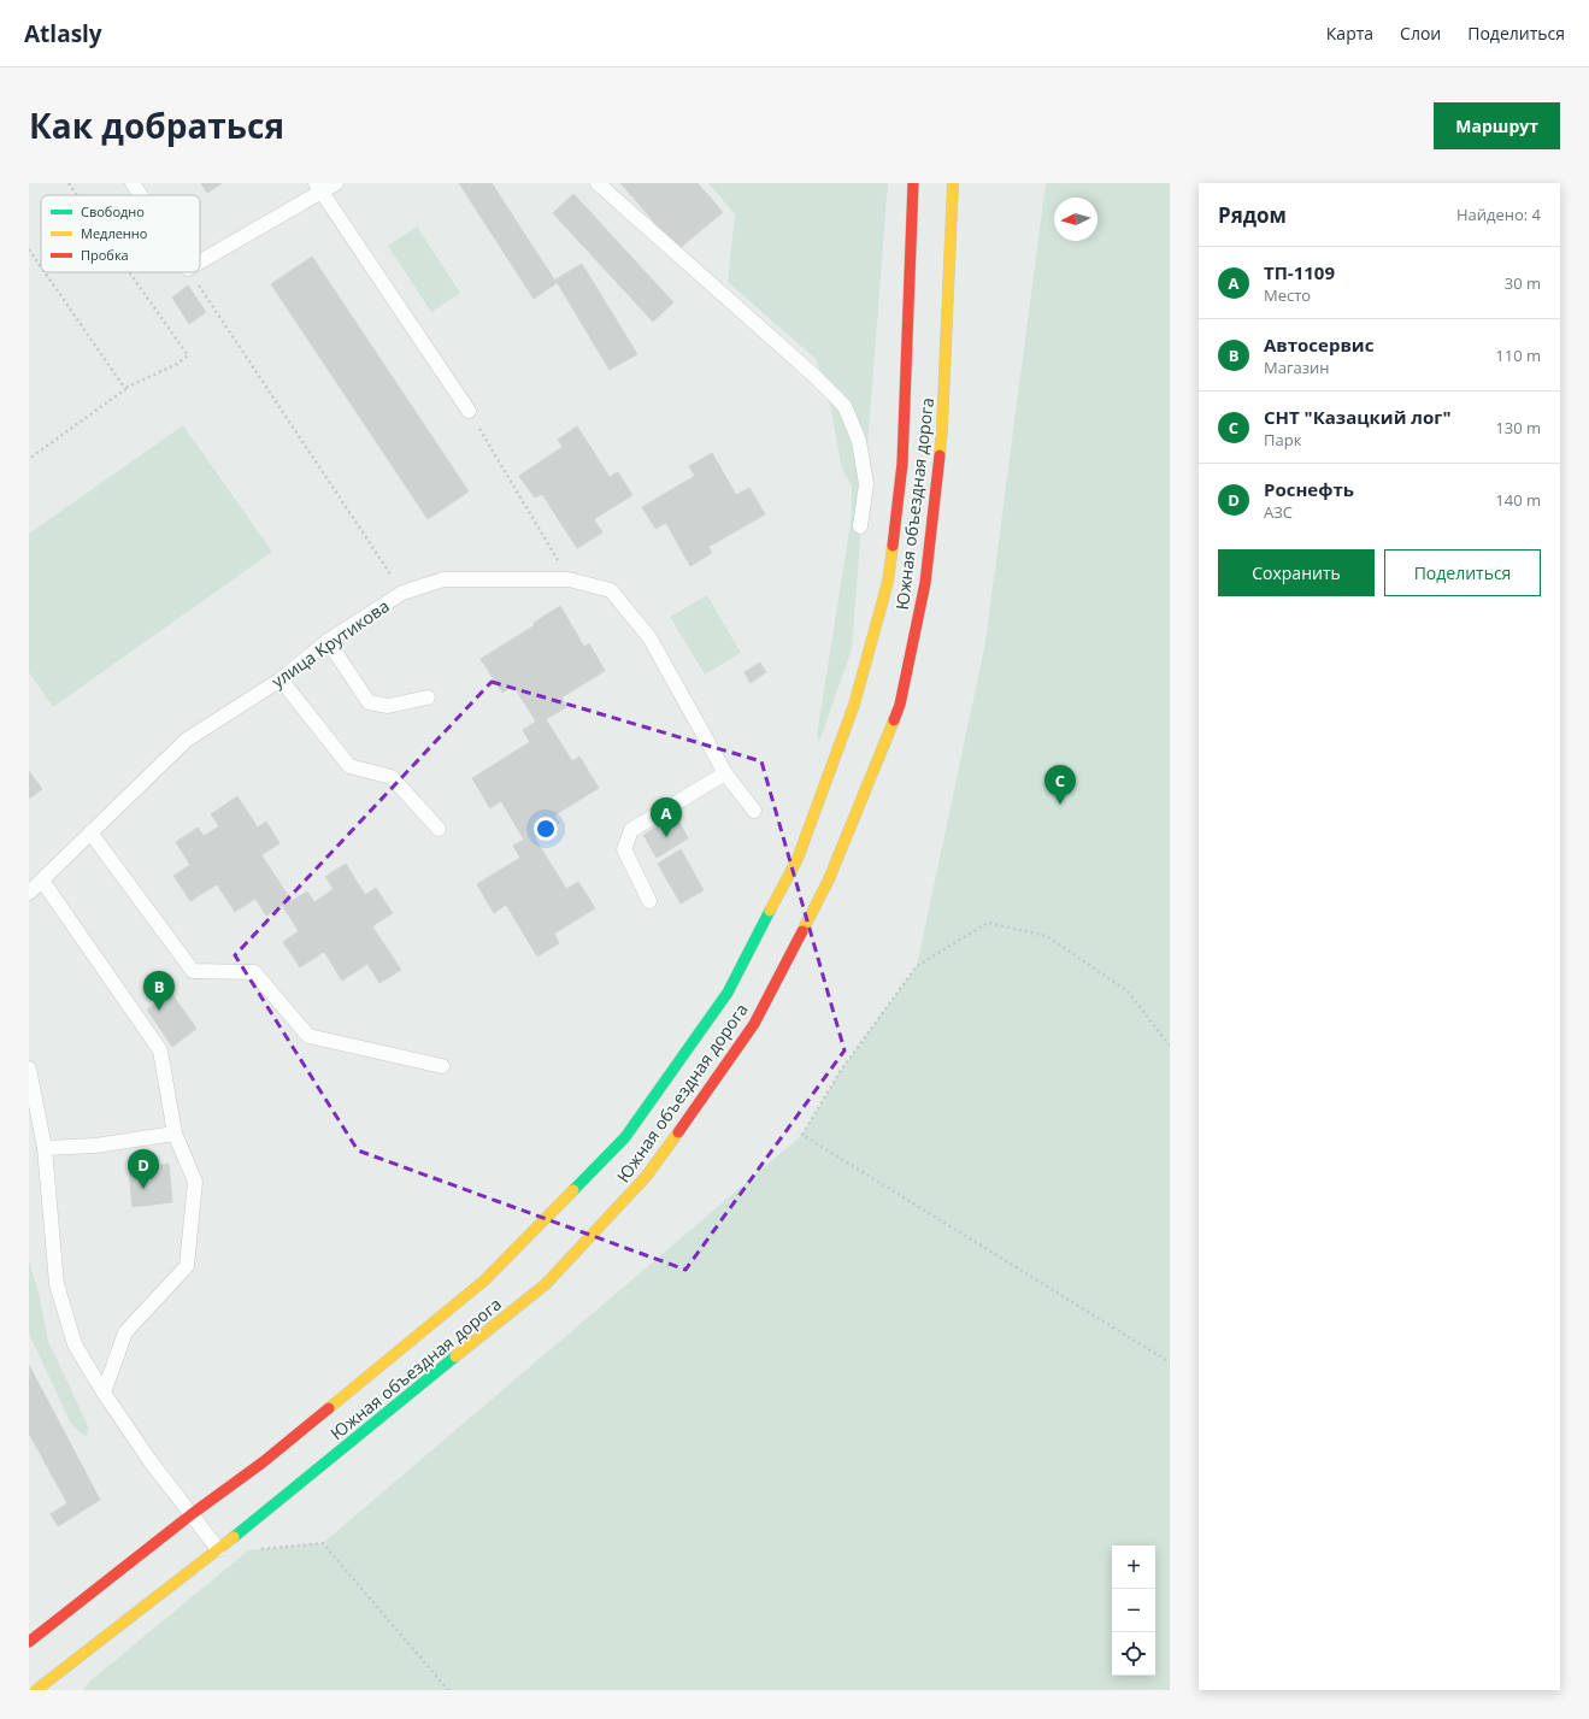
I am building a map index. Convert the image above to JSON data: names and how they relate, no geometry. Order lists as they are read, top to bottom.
{
  "streets": {
    "main road": ["Южная объездная дорога"],
    "lane": ["улица Крутикова"]
  },
  "legend": ["Свободно", "Медленно", "Пробка"],
  "north": "left",
  "page": {
    "header": "Atlasly",
    "nav": ["Карта", "Слои", "Поделиться"],
    "title": "Как добраться",
    "buttons": [
      "Маршрут",
      ["Сохранить", "Поделиться"]
    ],
    "heading": ["Рядом", "Найдено: 4"],
    "list": [
      {
        "mark": "A",
        "name": "ТП-1109",
        "note": "Место",
        "value": "30 m"
      },
      {
        "mark": "B",
        "name": "Автосервис",
        "note": "Магазин",
        "value": "110 m"
      },
      {
        "mark": "C",
        "name": "СНТ \"Казацкий лог\"",
        "note": "Парк",
        "value": "130 m"
      },
      {
        "mark": "D",
        "name": "Роснефть",
        "note": "АЗС",
        "value": "140 m"
      }
    ],
    "pins": [
      "C",
      "A",
      "B",
      "D"
    ],
    "map_buttons": ["+", "−"]
  }
}
